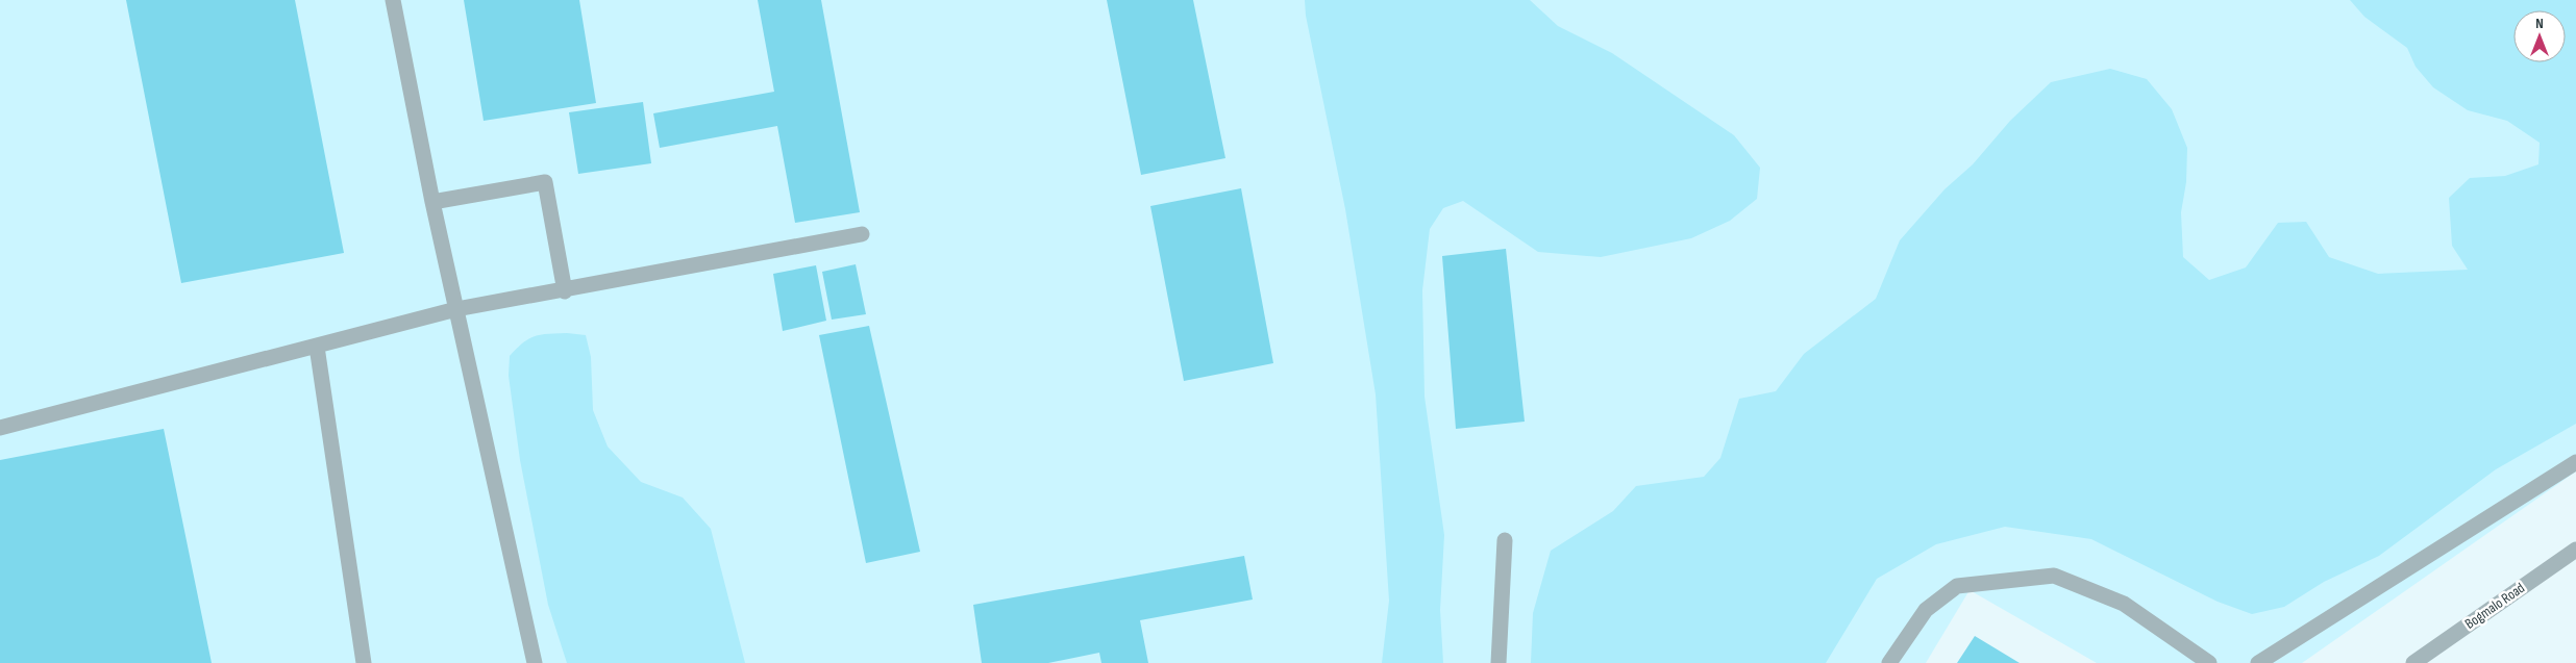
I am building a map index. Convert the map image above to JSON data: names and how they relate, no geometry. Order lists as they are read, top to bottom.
{
  "streets": {
    "street": ["Bogmalo Road"]
  },
  "north": "top"
}
